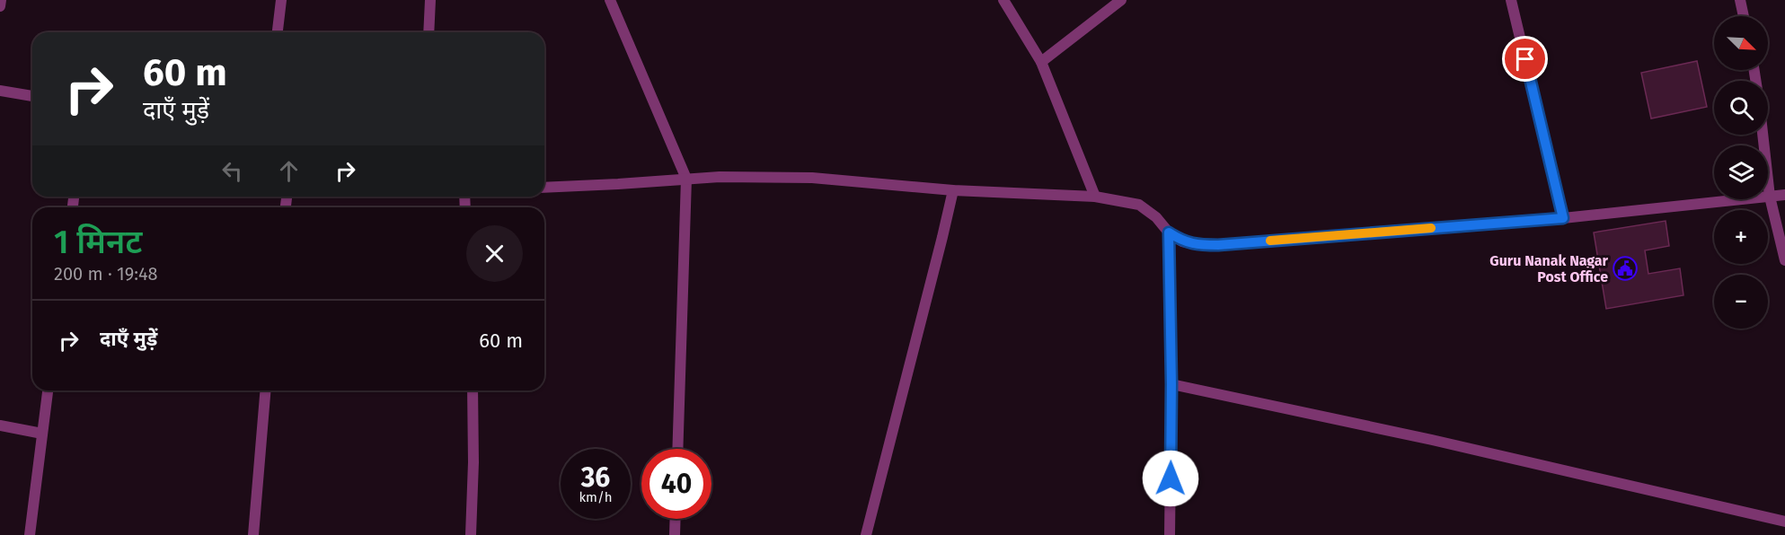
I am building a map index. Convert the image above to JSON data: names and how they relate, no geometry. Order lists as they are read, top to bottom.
{
  "places": {
    "public building": ["Guru Nanak Nagar Post Office"]
  },
  "north": "bottom right",
  "page": {
    "map_buttons": ["+", "−"],
    "turn": ["60 m", "दाएँ मुड़ें"],
    "heading": ["1 मिनट", "200 m · 19:48"],
    "list": [
      {
        "name": "दाएँ मुड़ें",
        "value": "60 m"
      }
    ],
    "speed": "36 km/h",
    "limit": "40"
  }
}
